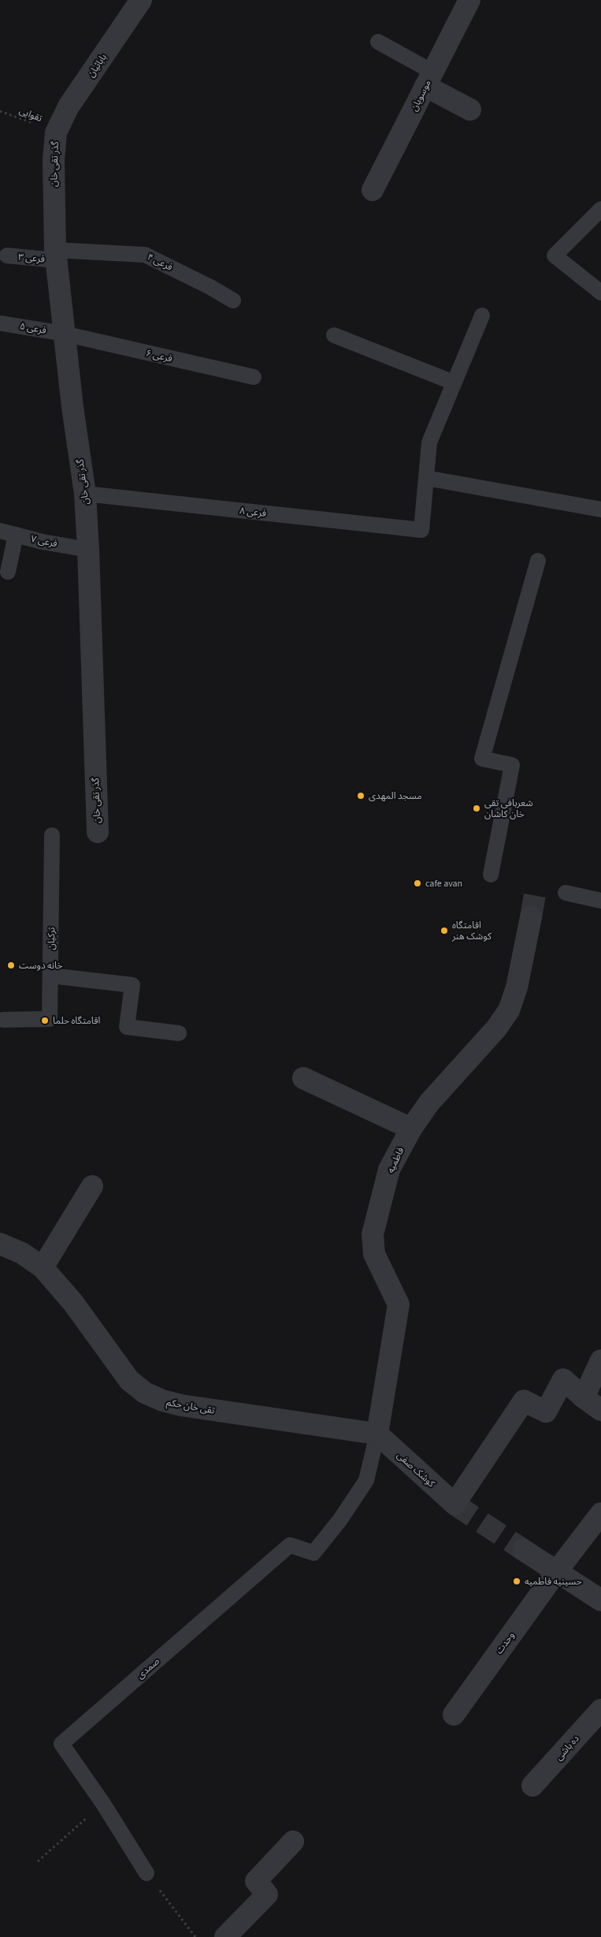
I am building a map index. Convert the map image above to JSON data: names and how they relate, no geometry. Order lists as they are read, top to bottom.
{
  "streets": {
    "street": [
      "بابائیان",
      "موسویان",
      "گذر تقی خان",
      "فاطمیه",
      "تقی خان حکم",
      "کوشک صفی",
      "وحدت",
      "ده باشی"
    ],
    "lane": [
      "فرعی ۳",
      "فرعی ۴",
      "فرعی ۵",
      "فرعی ۶",
      "فرعی ۸",
      "فرعی ۷",
      "ترکیان",
      "صمدی"
    ],
    "path": ["تقوایی"]
  },
  "crossings": [
    ["بابائیان", "تقوایی"],
    ["بابائیان", "گذر تقی خان"],
    ["تقوایی", "گذر تقی خان"],
    ["گذر تقی خان", "فرعی ۳"],
    ["گذر تقی خان", "فرعی ۴"],
    ["گذر تقی خان", "فرعی ۵"],
    ["گذر تقی خان", "فرعی ۶"],
    ["گذر تقی خان", "فرعی ۸"],
    ["گذر تقی خان", "فرعی ۷"],
    ["فرعی ۳", "فرعی ۴"],
    ["فرعی ۵", "فرعی ۶"],
    ["فاطمیه", "تقی خان حکم"],
    ["فاطمیه", "کوشک صفی"],
    ["فاطمیه", "صمدی"],
    ["تقی خان حکم", "کوشک صفی"],
    ["تقی خان حکم", "صمدی"],
    ["کوشک صفی", "صمدی"]
  ],
  "places": [
    "مسجد المهدی",
    "شعربافی تقی خان کاشان",
    "cafe avan",
    "اقامتگاه کوشک هنر",
    "خانه دوست",
    "اقامتگاه حلما",
    "حسینیه فاطمیه"
  ]
}
